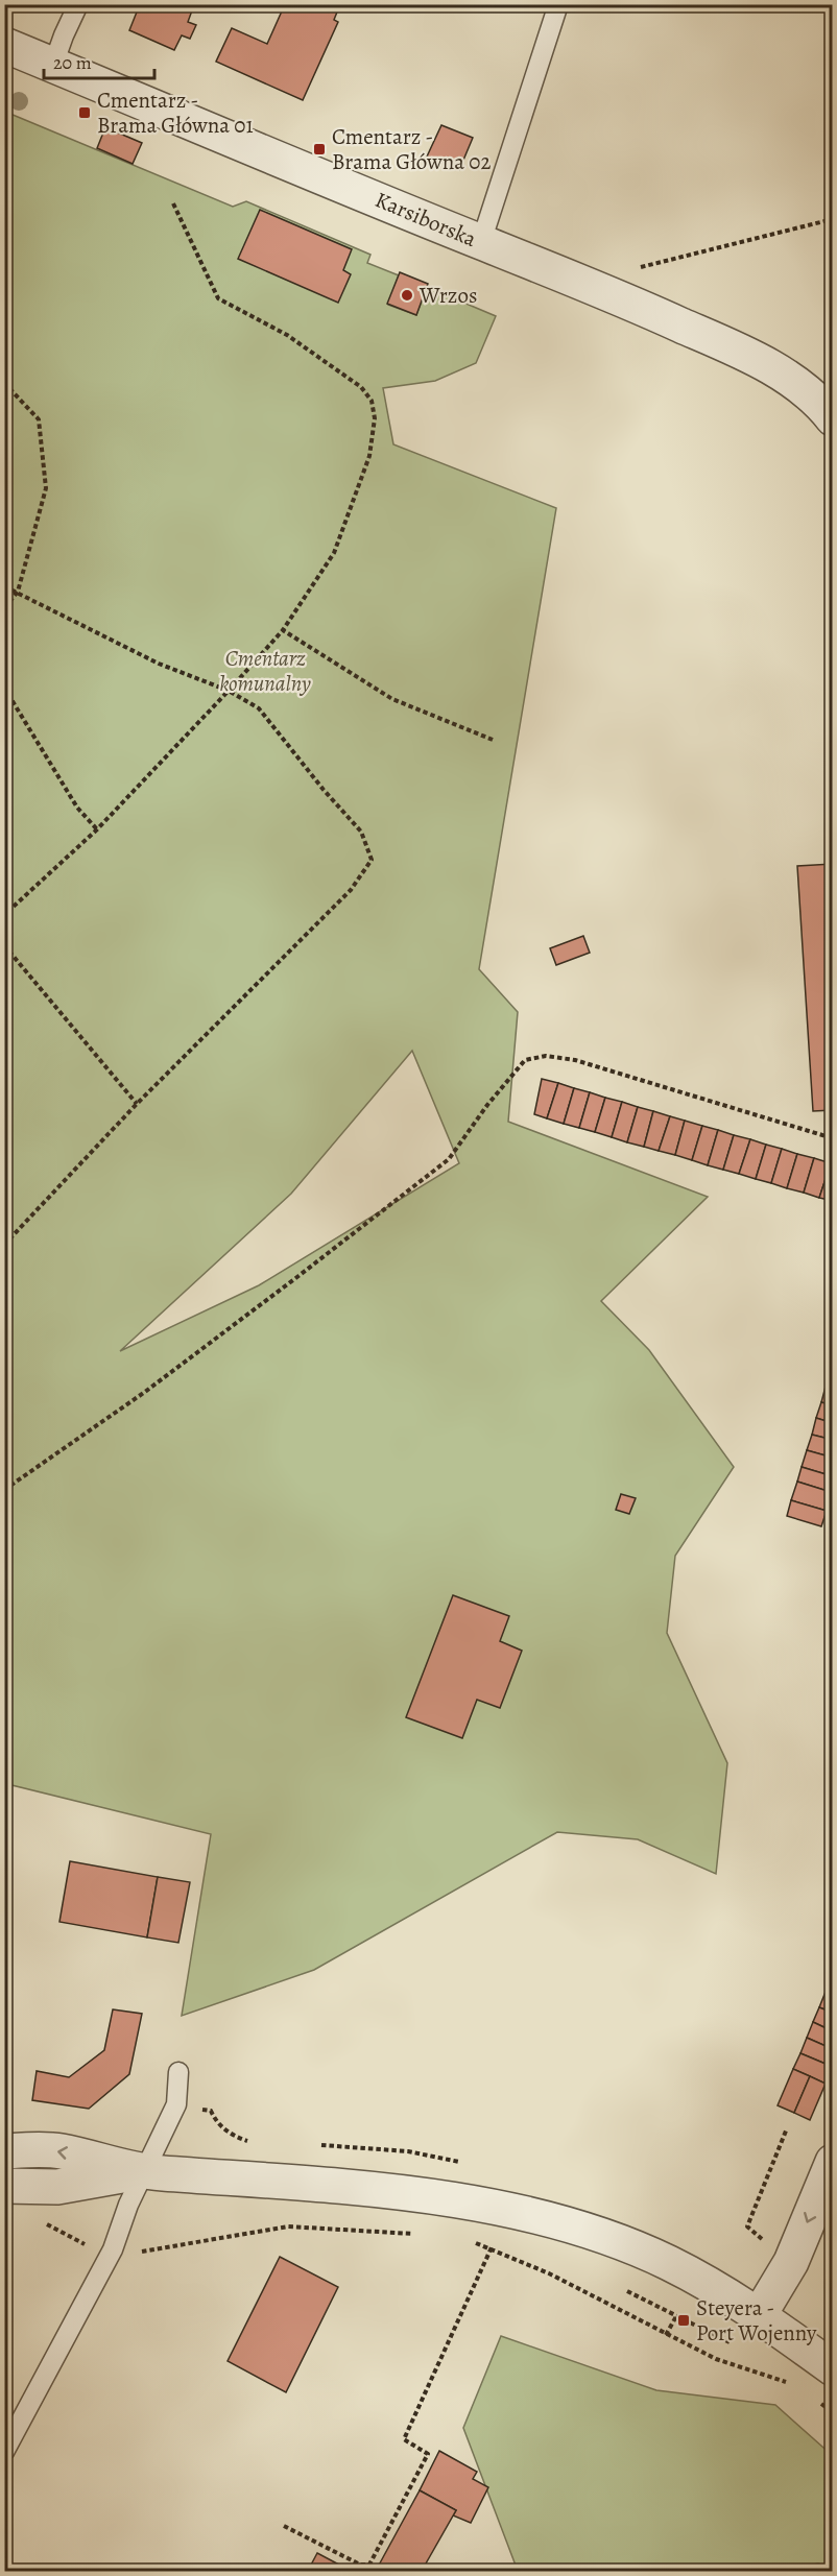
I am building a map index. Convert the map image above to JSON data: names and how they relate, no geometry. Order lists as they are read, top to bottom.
{
  "streets": {
    "street": ["Karsiborska"]
  },
  "parks": ["Cmentarz komunalny"],
  "places": {
    "transit": ["Cmentarz - Brama Główna 01", "Cmentarz - Brama Główna 02", "Steyera - Port Wojenny"],
    "other": ["Wrzos"]
  },
  "scale_bar": "20 m"
}
